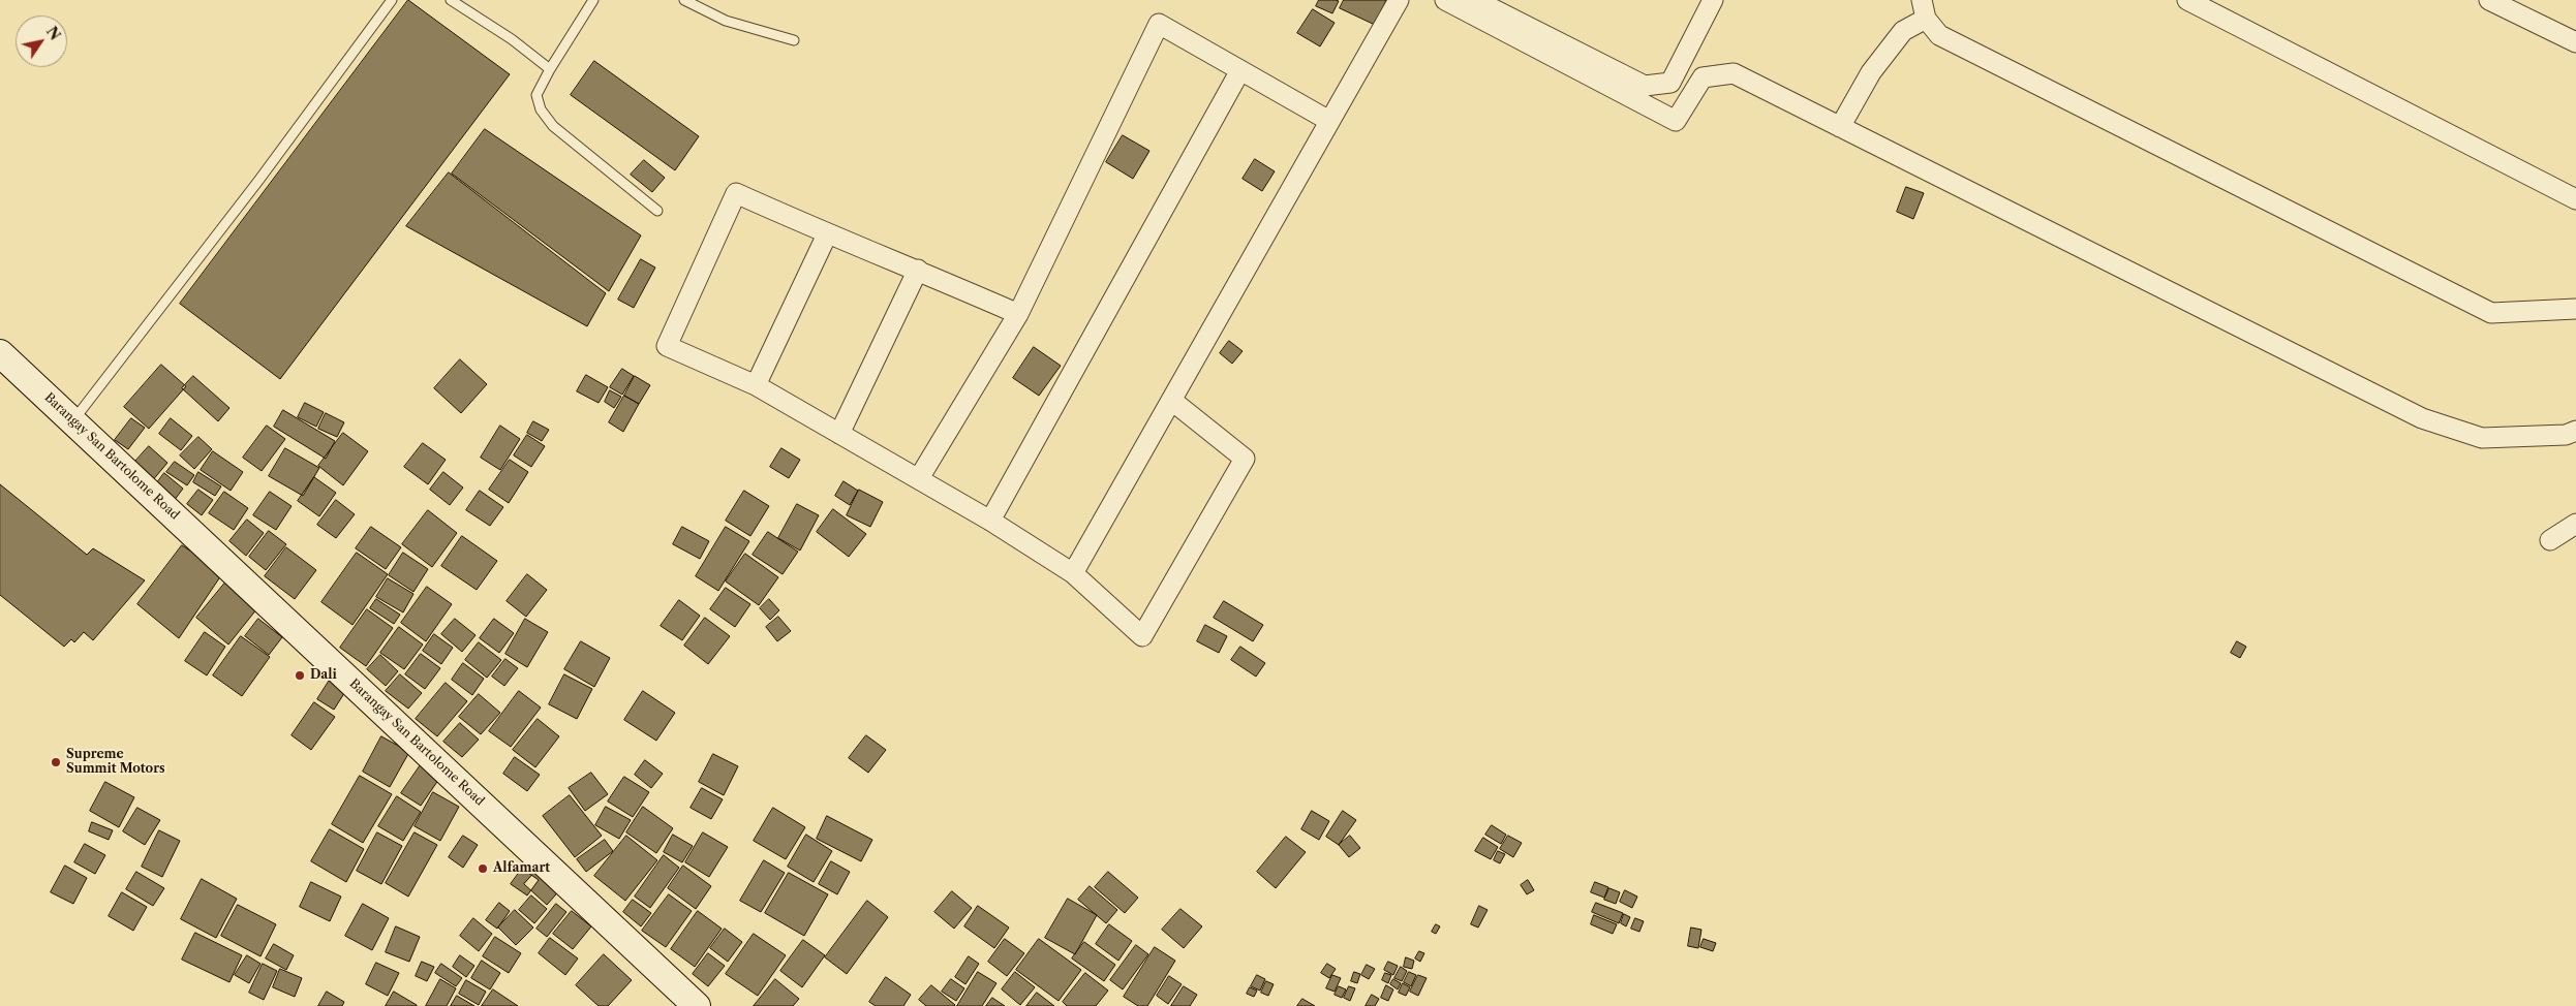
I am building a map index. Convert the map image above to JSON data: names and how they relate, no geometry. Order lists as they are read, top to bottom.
{
  "streets": {
    "street": ["Barangay San Bartolome Road"]
  },
  "places": ["Dali", "Supreme Summit Motors", "Alfamart"],
  "north": "top right"
}
